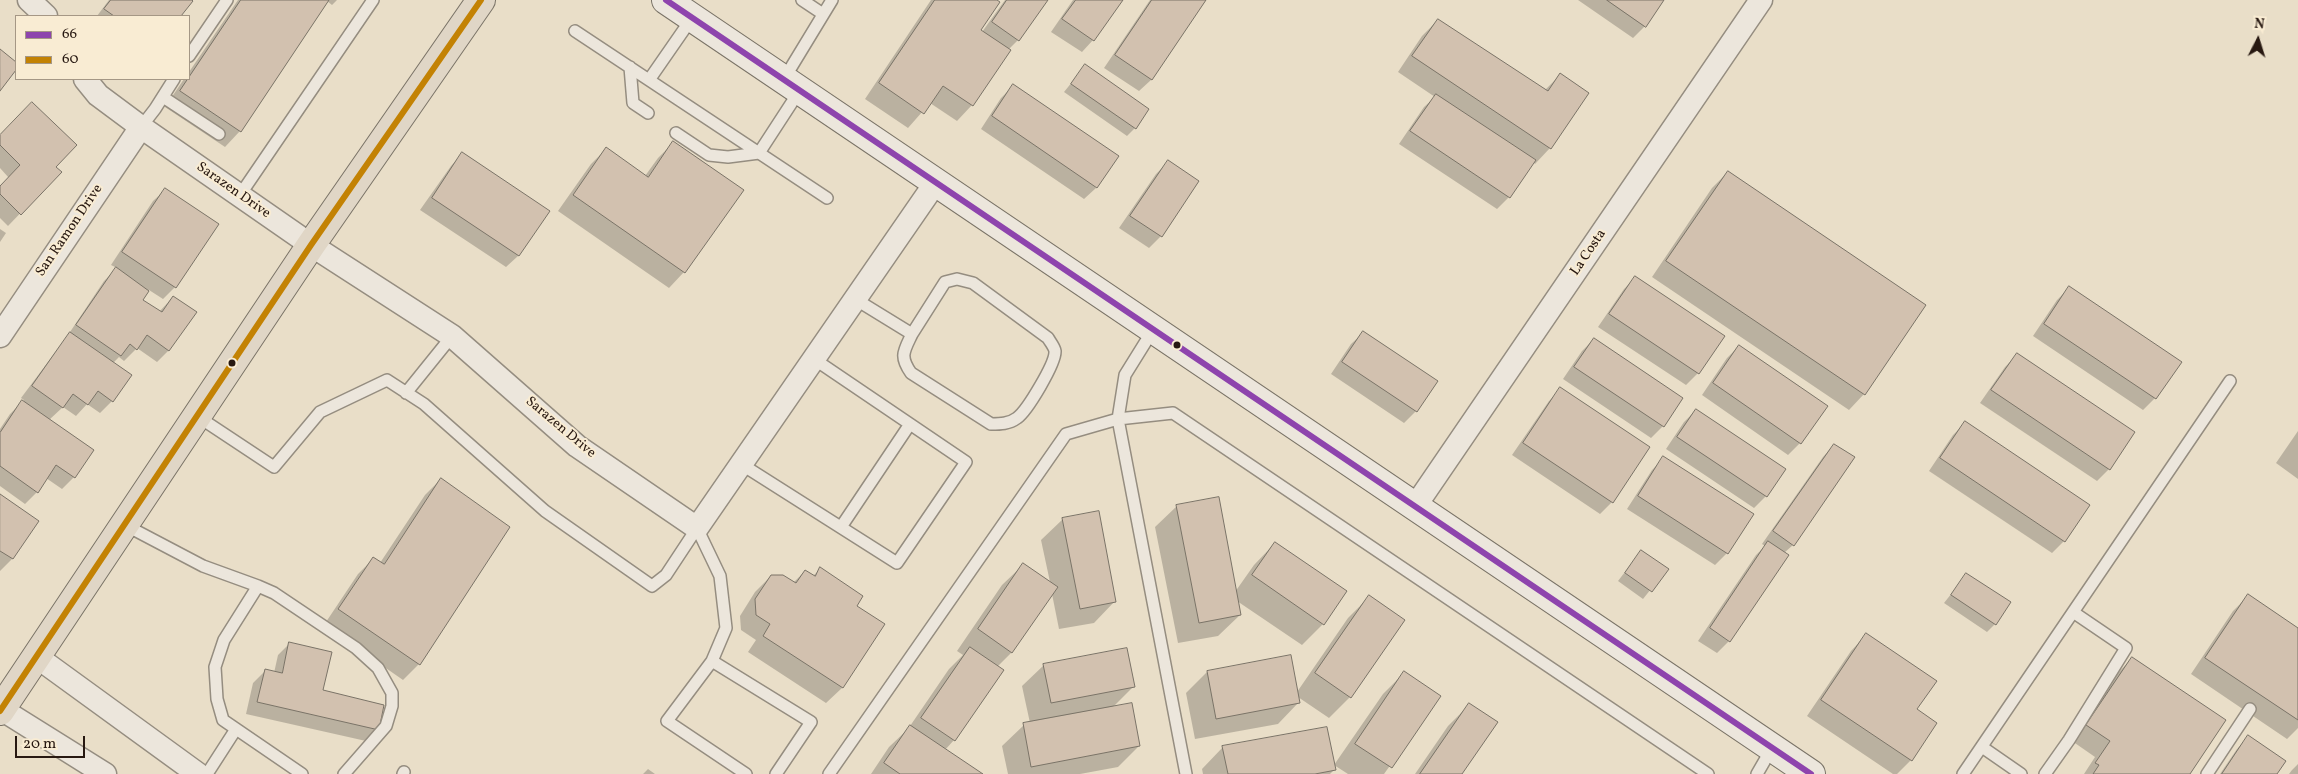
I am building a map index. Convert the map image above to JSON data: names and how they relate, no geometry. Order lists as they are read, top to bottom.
{
  "streets": {
    "street": ["Sarazen Drive", "San Ramon Drive", "La Costa"]
  },
  "crossings": [
    ["Sarazen Drive", "San Ramon Drive"]
  ],
  "lines": ["transit line 66", "transit line 60"],
  "legend": ["66", "60"],
  "scale_bar": "20 m",
  "north": "top"
}
